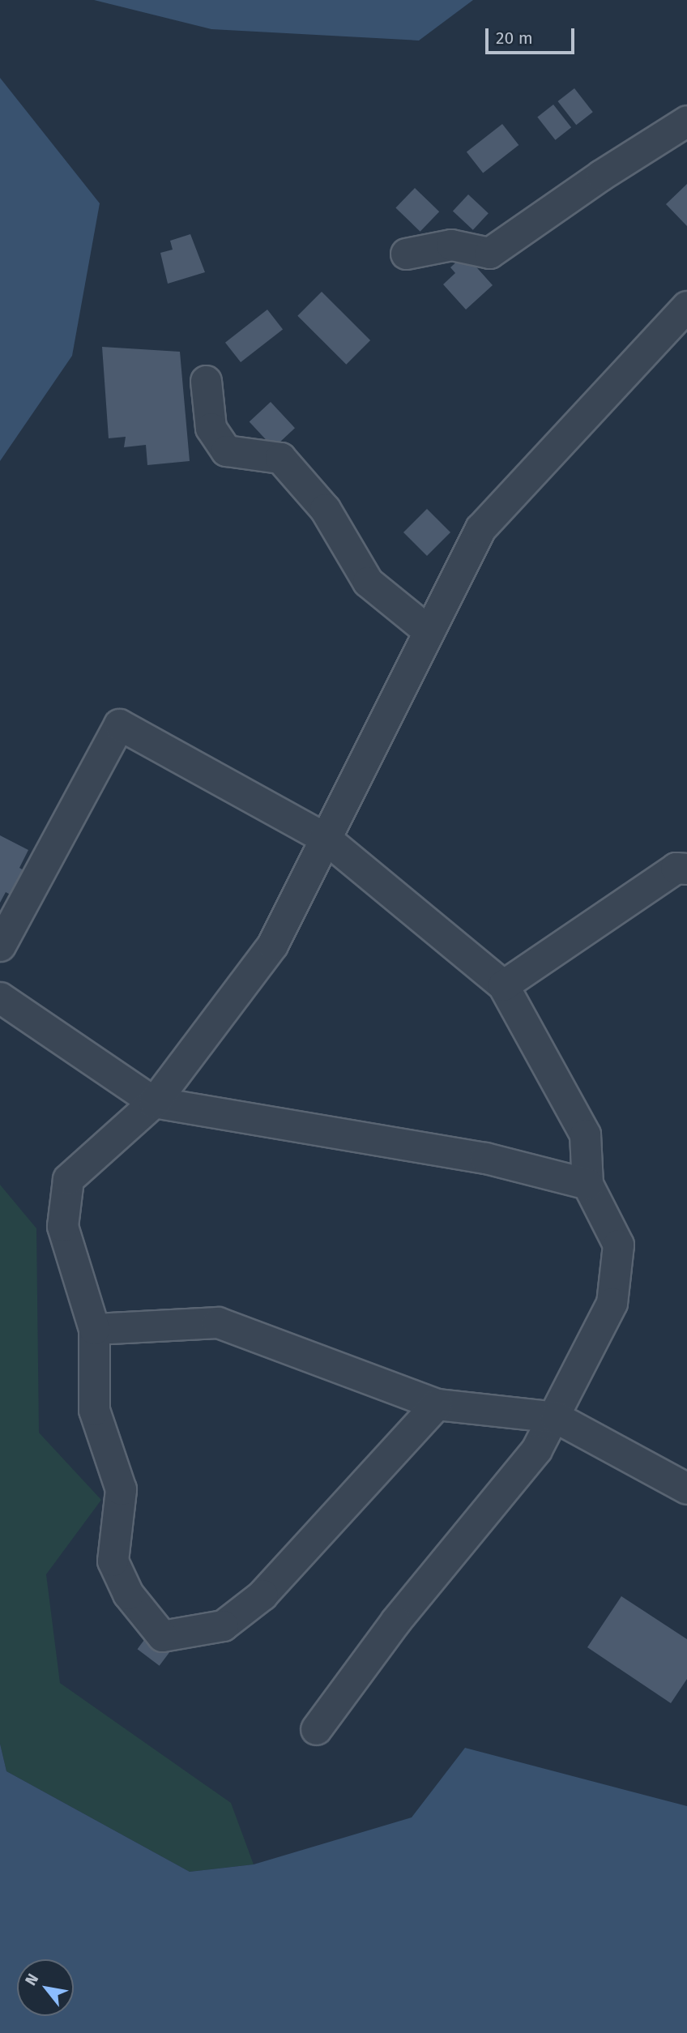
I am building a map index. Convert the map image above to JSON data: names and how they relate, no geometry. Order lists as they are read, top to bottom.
{
  "scale_bar": "20 m",
  "north": "top left"
}
